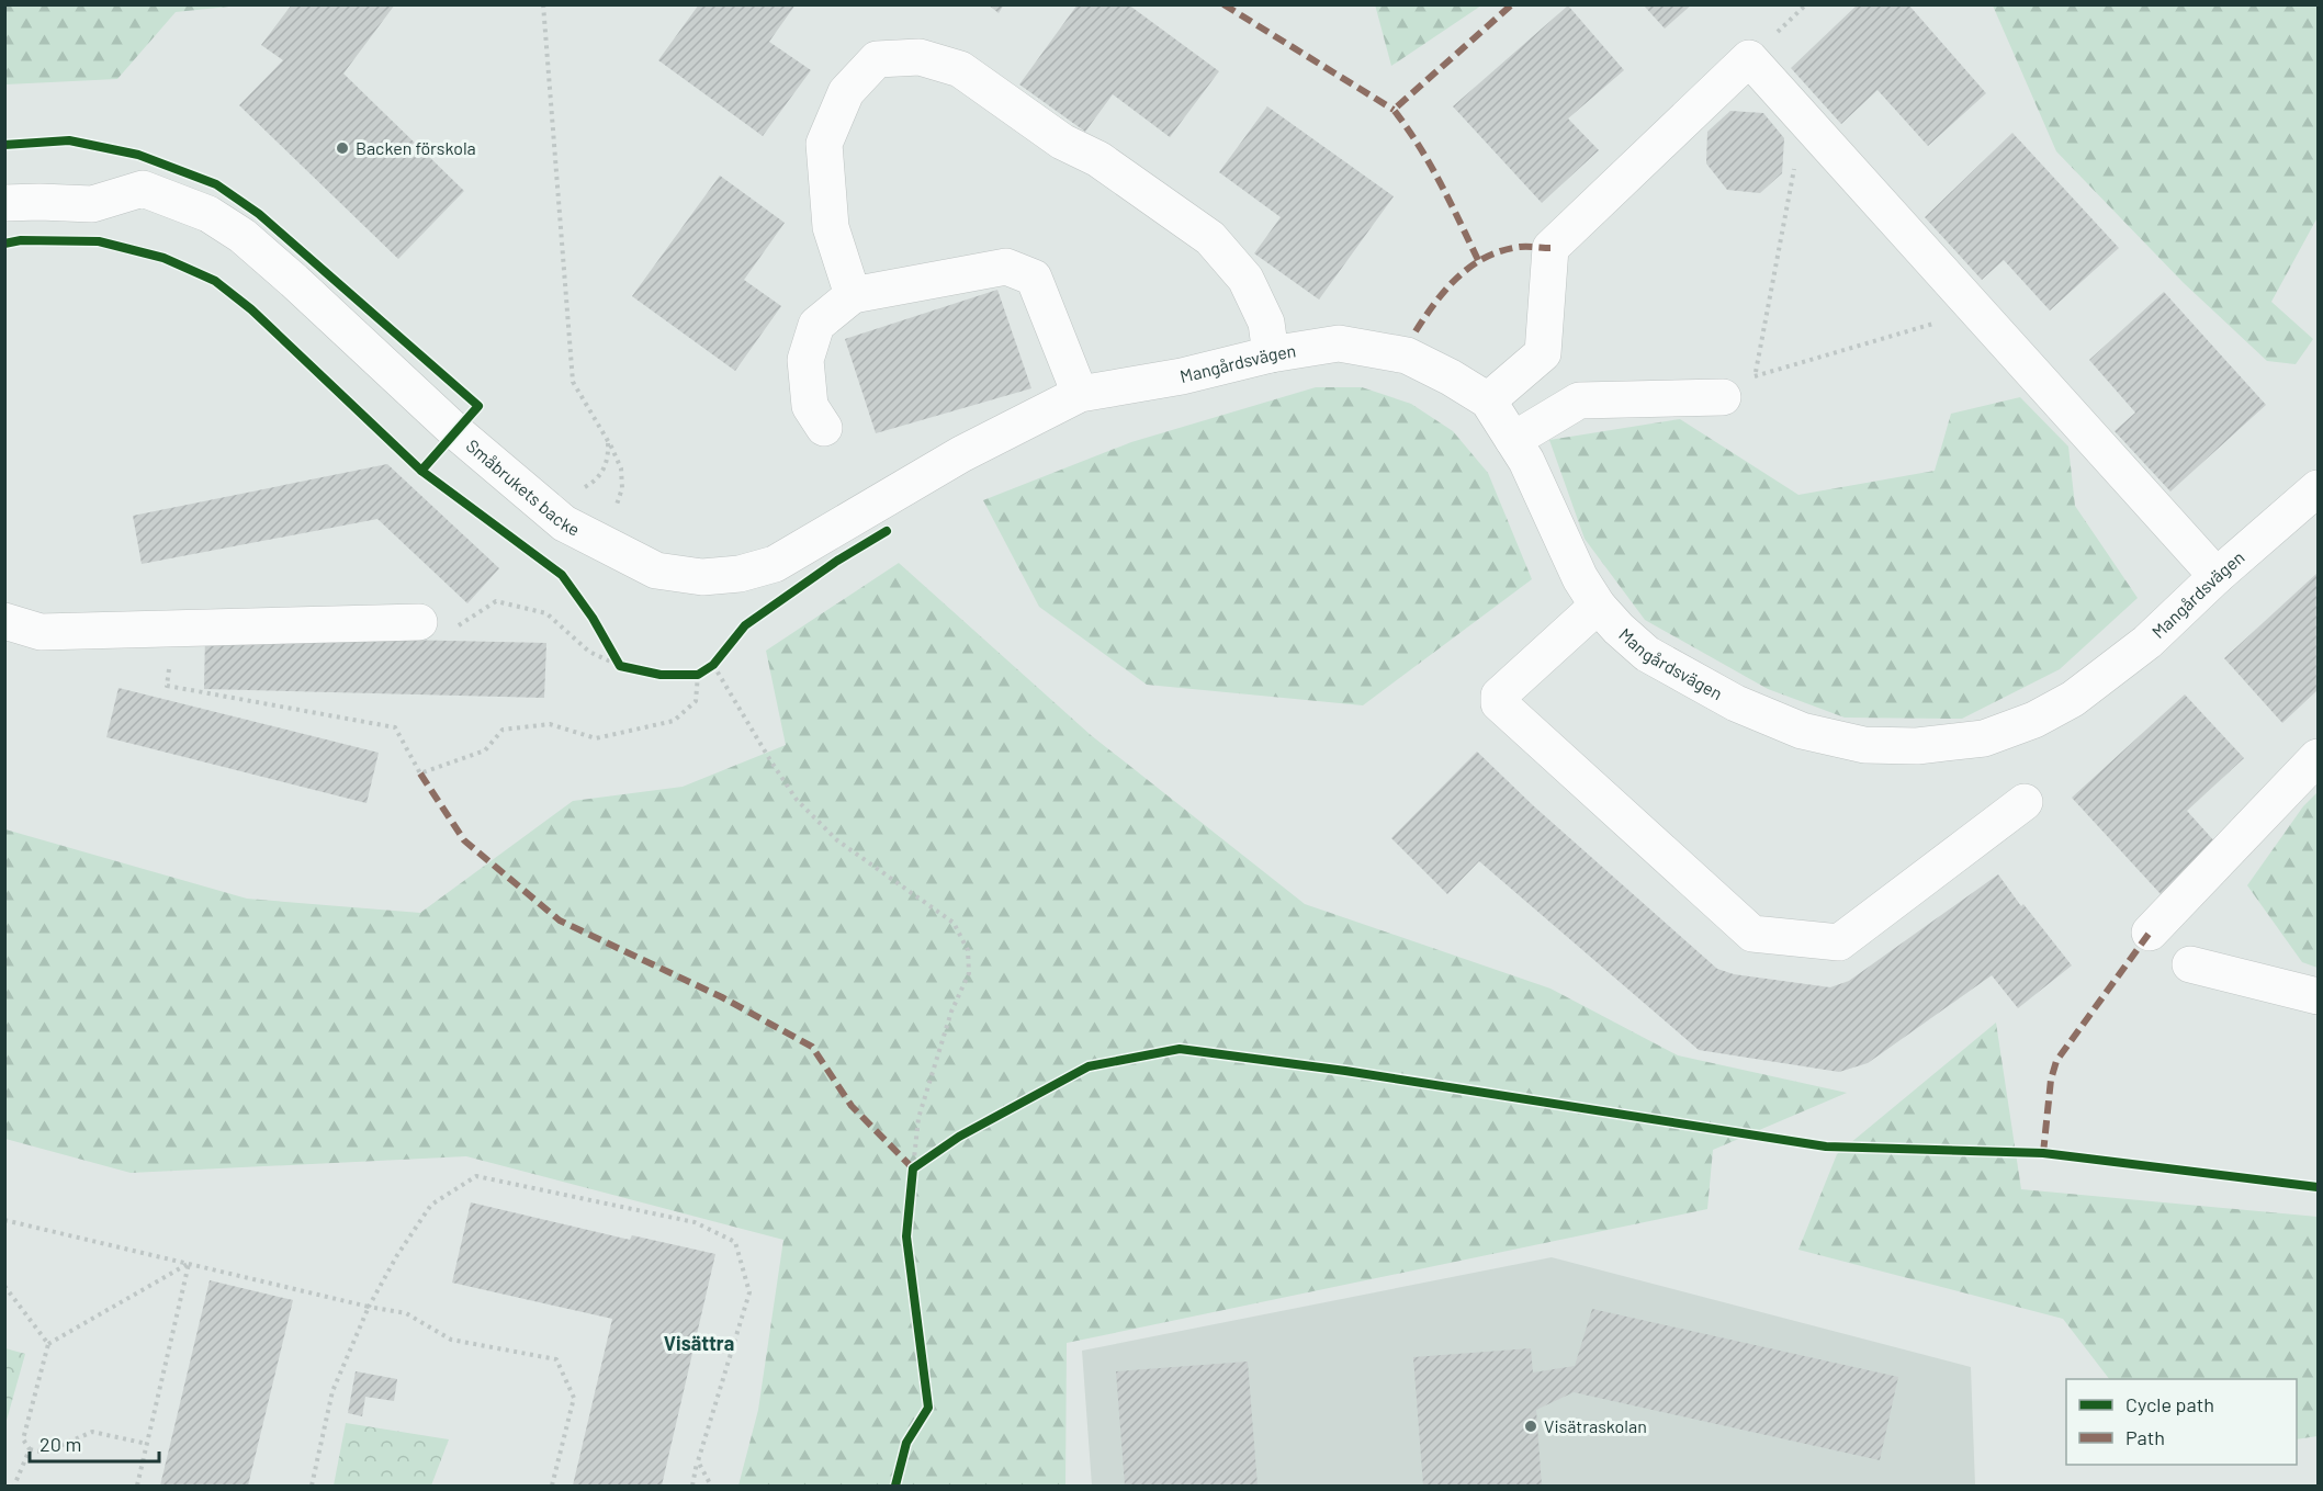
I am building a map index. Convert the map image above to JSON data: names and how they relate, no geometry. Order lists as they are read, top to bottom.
{
  "streets": {
    "street": ["Mangårdsvägen", "Småbrukets backe"]
  },
  "crossings": [
    ["Mangårdsvägen", "Småbrukets backe"]
  ],
  "districts": ["Visättra"],
  "places": ["Backen förskola", "Visätraskolan"],
  "legend": ["Cycle path", "Path"],
  "scale_bar": "20 m"
}
